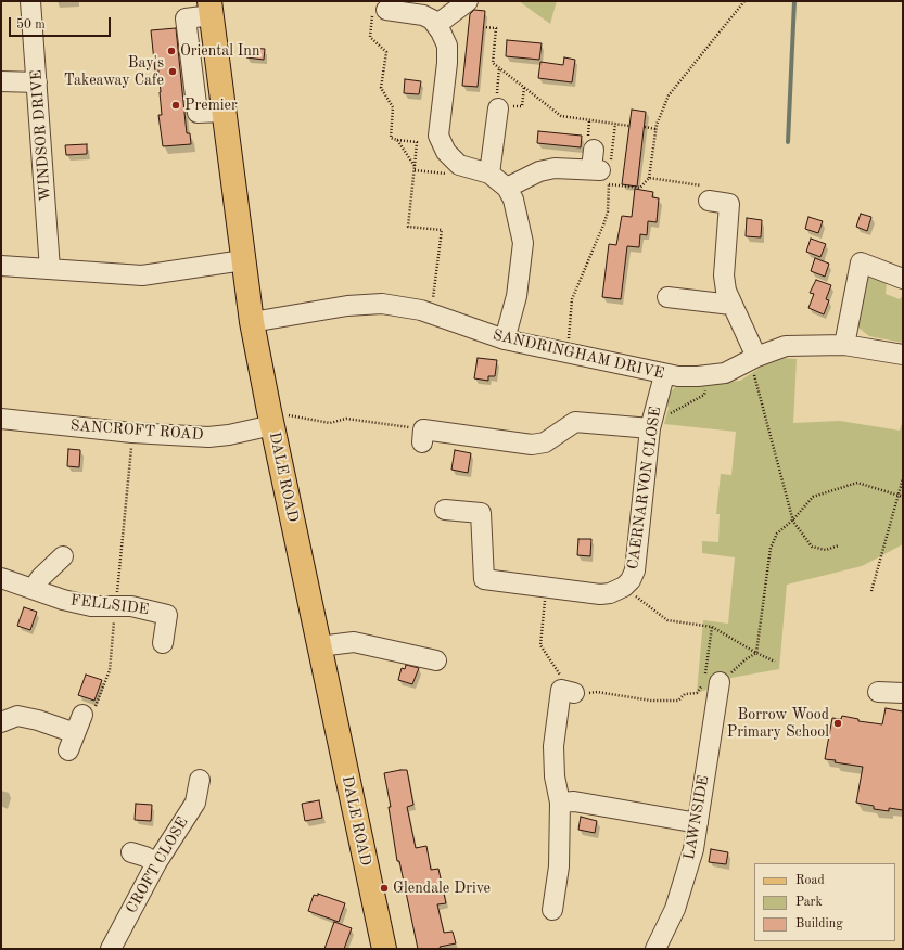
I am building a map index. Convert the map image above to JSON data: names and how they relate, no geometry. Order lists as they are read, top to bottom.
{
  "streets": {
    "main road": ["DALE ROAD"],
    "street": [
      "WINDSOR DRIVE",
      "SANDRINGHAM DRIVE",
      "SANCROFT ROAD",
      "CAERNARVON CLOSE",
      "FELLSIDE",
      "LAWNSIDE",
      "CROFT CLOSE"
    ]
  },
  "crossings": [
    ["SANDRINGHAM DRIVE", "DALE ROAD"],
    ["SANDRINGHAM DRIVE", "CAERNARVON CLOSE"],
    ["SANCROFT ROAD", "DALE ROAD"]
  ],
  "places": [
    "Oriental Inn",
    "Bay's Takeaway Cafe",
    "Premier",
    "Borrow Wood Primary School",
    "Glendale Drive"
  ],
  "legend": ["Road", "Park", "Building"],
  "scale_bar": "50 m"
}
